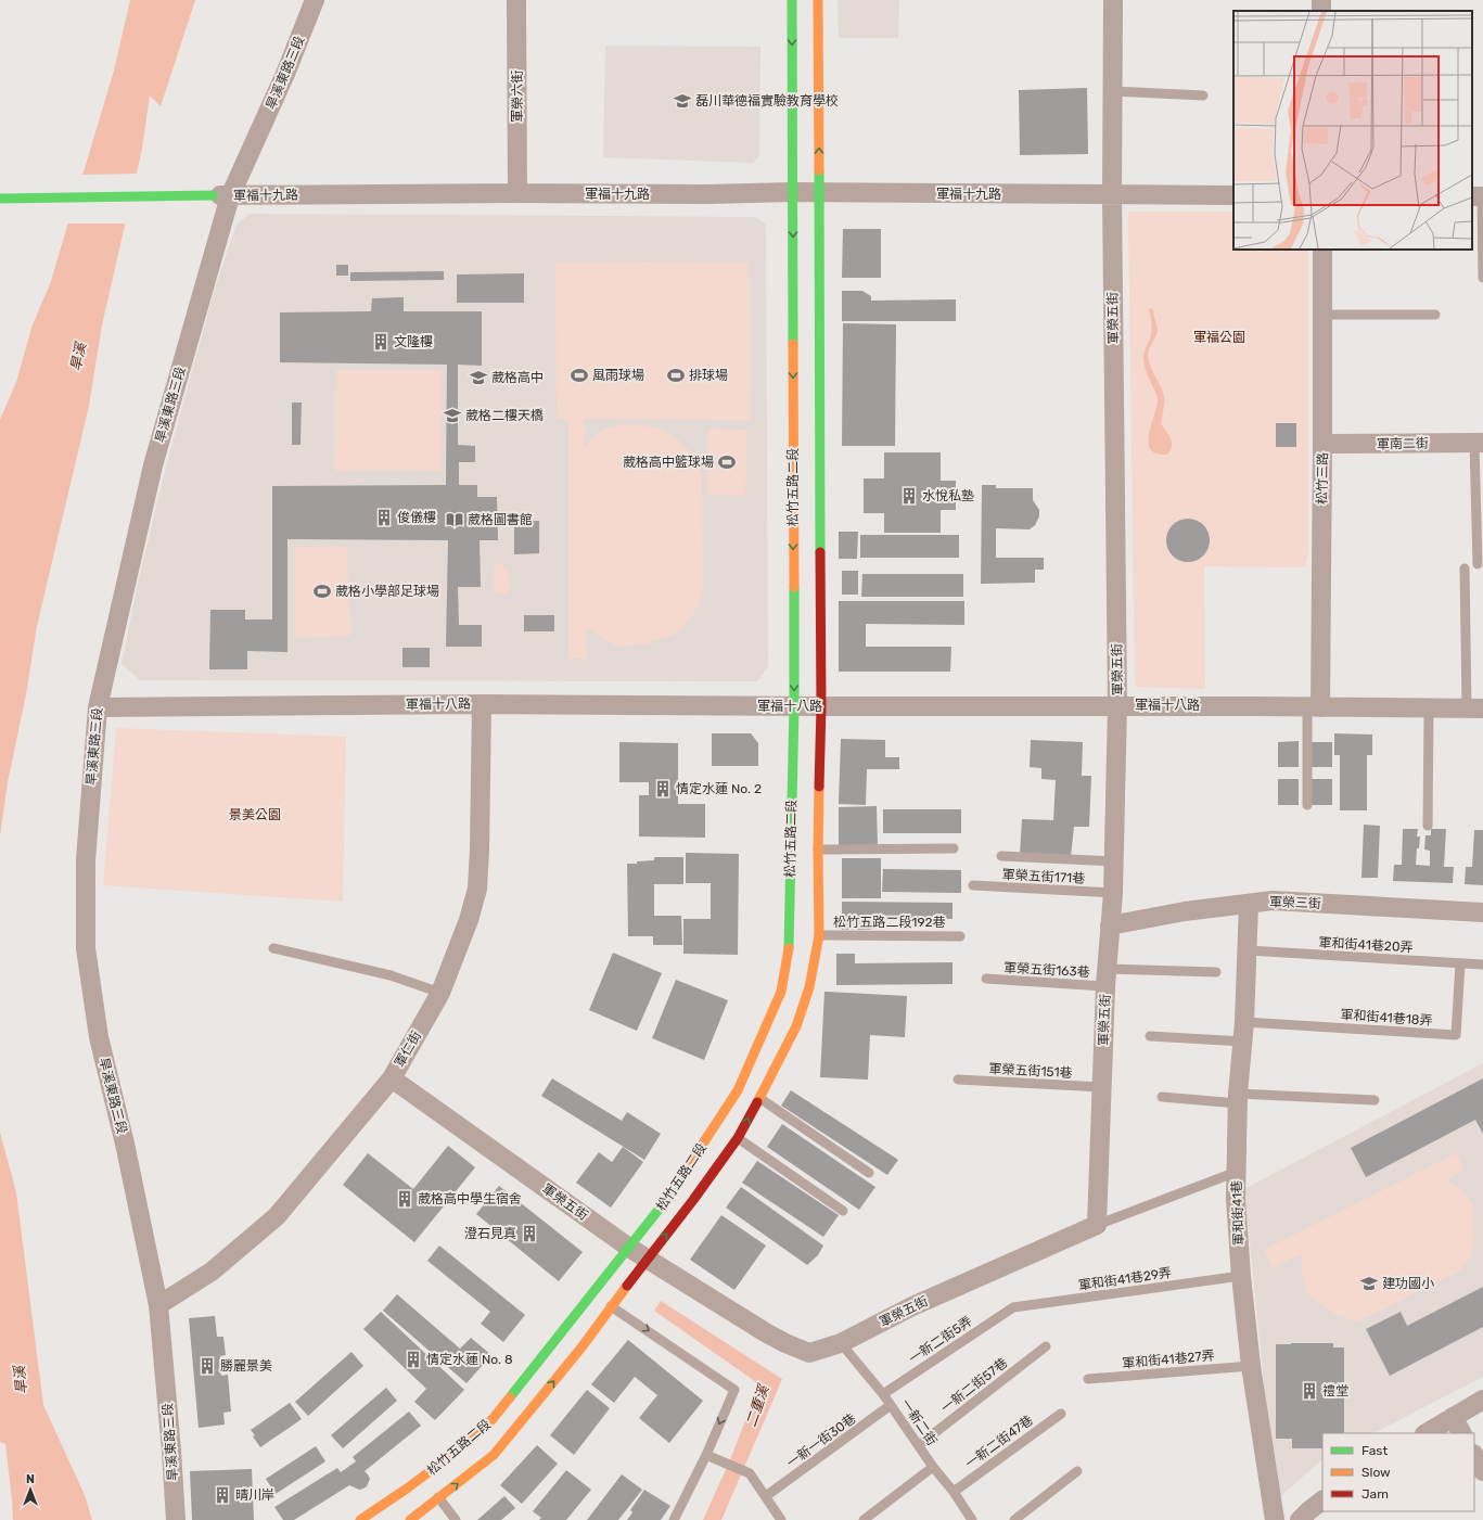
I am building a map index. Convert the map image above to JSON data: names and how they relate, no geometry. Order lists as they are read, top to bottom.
{
  "streets": {
    "street": [
      "旱溪東路三段",
      "軍榮六街",
      "軍福十九路",
      "軍榮五街",
      "軍南二街",
      "松竹三路",
      "松竹五路二段",
      "軍福十八路",
      "軍榮三街",
      "軍仁街",
      "軍和街41巷"
    ],
    "lane": [
      "軍榮五街171巷",
      "松竹五路二段192巷",
      "軍和街41巷20弄",
      "軍榮五街163巷",
      "軍和街41巷18弄",
      "軍榮五街151巷",
      "軍和街41巷29弄",
      "一新二街5弄",
      "軍和街41巷27弄",
      "一新二街57巷",
      "一新二街",
      "一新一街30巷",
      "一新二街47巷"
    ]
  },
  "crossings": [
    ["旱溪東路三段", "軍福十九路"],
    ["旱溪東路三段", "軍福十八路"],
    ["旱溪東路三段", "軍仁街"],
    ["軍榮六街", "軍福十九路"],
    ["軍福十九路", "軍榮五街"],
    ["軍福十九路", "松竹五路二段"],
    ["軍榮五街", "松竹五路二段"],
    ["軍榮五街", "軍福十八路"],
    ["軍榮五街", "軍榮五街171巷"],
    ["軍榮五街", "軍榮三街"],
    ["軍榮五街", "軍榮五街163巷"],
    ["軍榮五街", "軍仁街"],
    ["軍榮五街", "軍榮五街151巷"],
    ["軍榮五街", "一新二街"],
    ["軍南二街", "松竹三路"],
    ["松竹三路", "軍福十八路"],
    ["松竹五路二段", "軍福十八路"],
    ["松竹五路二段", "松竹五路二段192巷"],
    ["軍福十八路", "軍仁街"],
    ["軍榮三街", "軍和街41巷"],
    ["軍和街41巷20弄", "軍和街41巷18弄"],
    ["軍和街41巷20弄", "軍和街41巷"],
    ["軍和街41巷18弄", "軍和街41巷"],
    ["軍和街41巷", "軍和街41巷29弄"],
    ["軍和街41巷", "軍和街41巷27弄"],
    ["軍和街41巷29弄", "一新二街5弄"],
    ["一新二街5弄", "一新二街"],
    ["一新二街57巷", "一新二街"],
    ["一新二街", "一新一街30巷"],
    ["一新二街", "一新二街47巷"]
  ],
  "water": ["旱溪", "二重溪"],
  "parks": ["軍福公園", "景美公園"],
  "places": {
    "school or university": [
      "磊川華德福實驗教育學校",
      "葳格高中",
      "葳格二樓天橋",
      "建功國小"
    ],
    "building": [
      "文隆樓",
      "水悅私塾",
      "俊儀樓",
      "情定水蓮 No. 2",
      "葳格高中學生宿舍",
      "澄石見真",
      "情定水蓮 No. 8",
      "勝麗景美",
      "禮堂",
      "晴川岸"
    ],
    "sports": [
      "風雨球場",
      "排球場",
      "葳格高中籃球場",
      "葳格小學部足球場"
    ],
    "library": ["葳格圖書館"]
  },
  "legend": ["Fast", "Slow", "Jam"],
  "north": "top"
}
